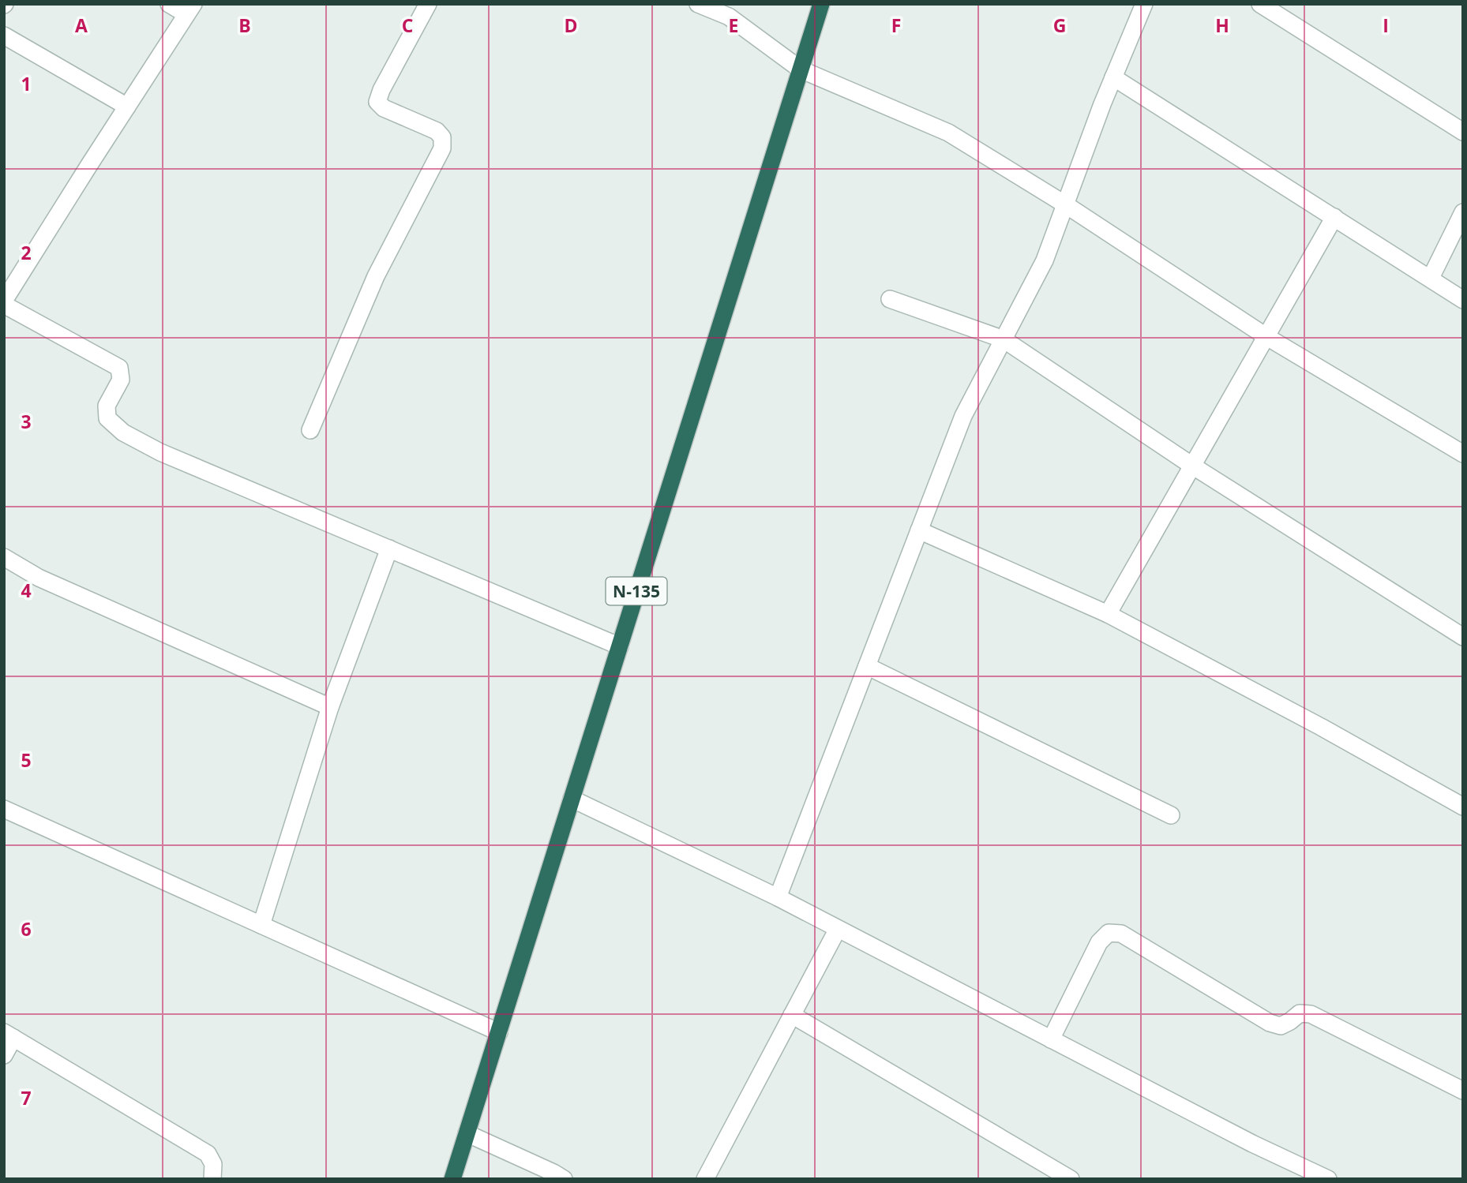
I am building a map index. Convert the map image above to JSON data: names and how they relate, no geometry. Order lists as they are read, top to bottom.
{
  "streets": {
    "highway": ["N-135"]
  },
  "grid": {
    "columns": [
      "A",
      "B",
      "C",
      "D",
      "E",
      "F",
      "G",
      "H",
      "I"
    ],
    "rows": [
      "1",
      "2",
      "3",
      "4",
      "5",
      "6",
      "7"
    ]
  }
}
